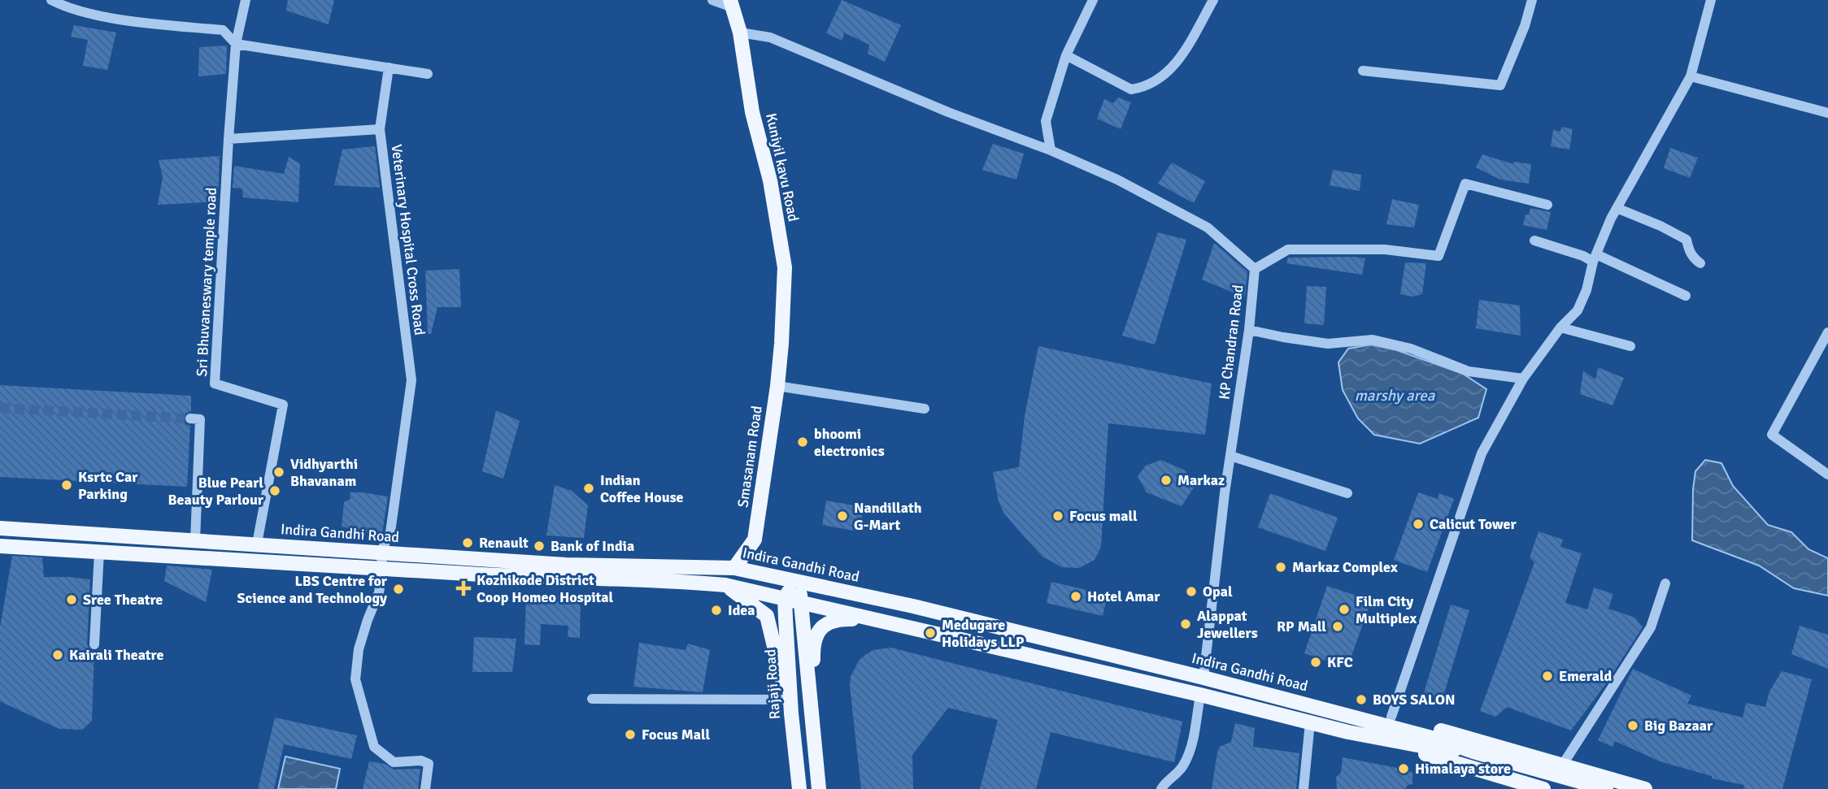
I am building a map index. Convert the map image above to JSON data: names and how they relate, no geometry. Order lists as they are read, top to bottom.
{
  "streets": {
    "main road": [
      "Kuniyil kavu Road",
      "Smasanam Road",
      "Indira Gandhi Road",
      "Rajaji Road"
    ],
    "street": ["Veterinary Hospital Cross Road", "Sri Bhuvaneswary temple road", "KP Chandran Road"]
  },
  "crossings": [
    ["Kuniyil kavu Road", "KP Chandran Road"],
    ["Kuniyil kavu Road", "Smasanam Road"],
    ["Veterinary Hospital Cross Road", "Sri Bhuvaneswary temple road"],
    ["Veterinary Hospital Cross Road", "Indira Gandhi Road"],
    ["Sri Bhuvaneswary temple road", "Indira Gandhi Road"],
    ["KP Chandran Road", "Indira Gandhi Road"],
    ["Smasanam Road", "Indira Gandhi Road"],
    ["Indira Gandhi Road", "Rajaji Road"]
  ],
  "water": ["marshy area"],
  "places": {
    "other": [
      "bhoomi electronics",
      "Vidhyarthi Bhavanam",
      "Markaz",
      "Ksrtc Car Parking",
      "Indian Coffee House",
      "Blue Pearl Beauty Parlour",
      "Nandillath G-Mart",
      "Focus mall",
      "Calicut Tower",
      "Renault",
      "Bank of India",
      "Markaz Complex",
      "LBS Centre for Science and Technology",
      "Opal",
      "Hotel Amar",
      "Sree Theatre",
      "Film City Multiplex",
      "Idea",
      "Alappat Jewellers",
      "RP Mall",
      "Medugare Holidays LLP",
      "Kairali Theatre",
      "KFC",
      "Emerald",
      "BOYS SALON",
      "Big Bazaar",
      "Focus Mall",
      "Himalaya store"
    ],
    "health": ["Kozhikode District Coop Homeo Hospital"]
  }
}
